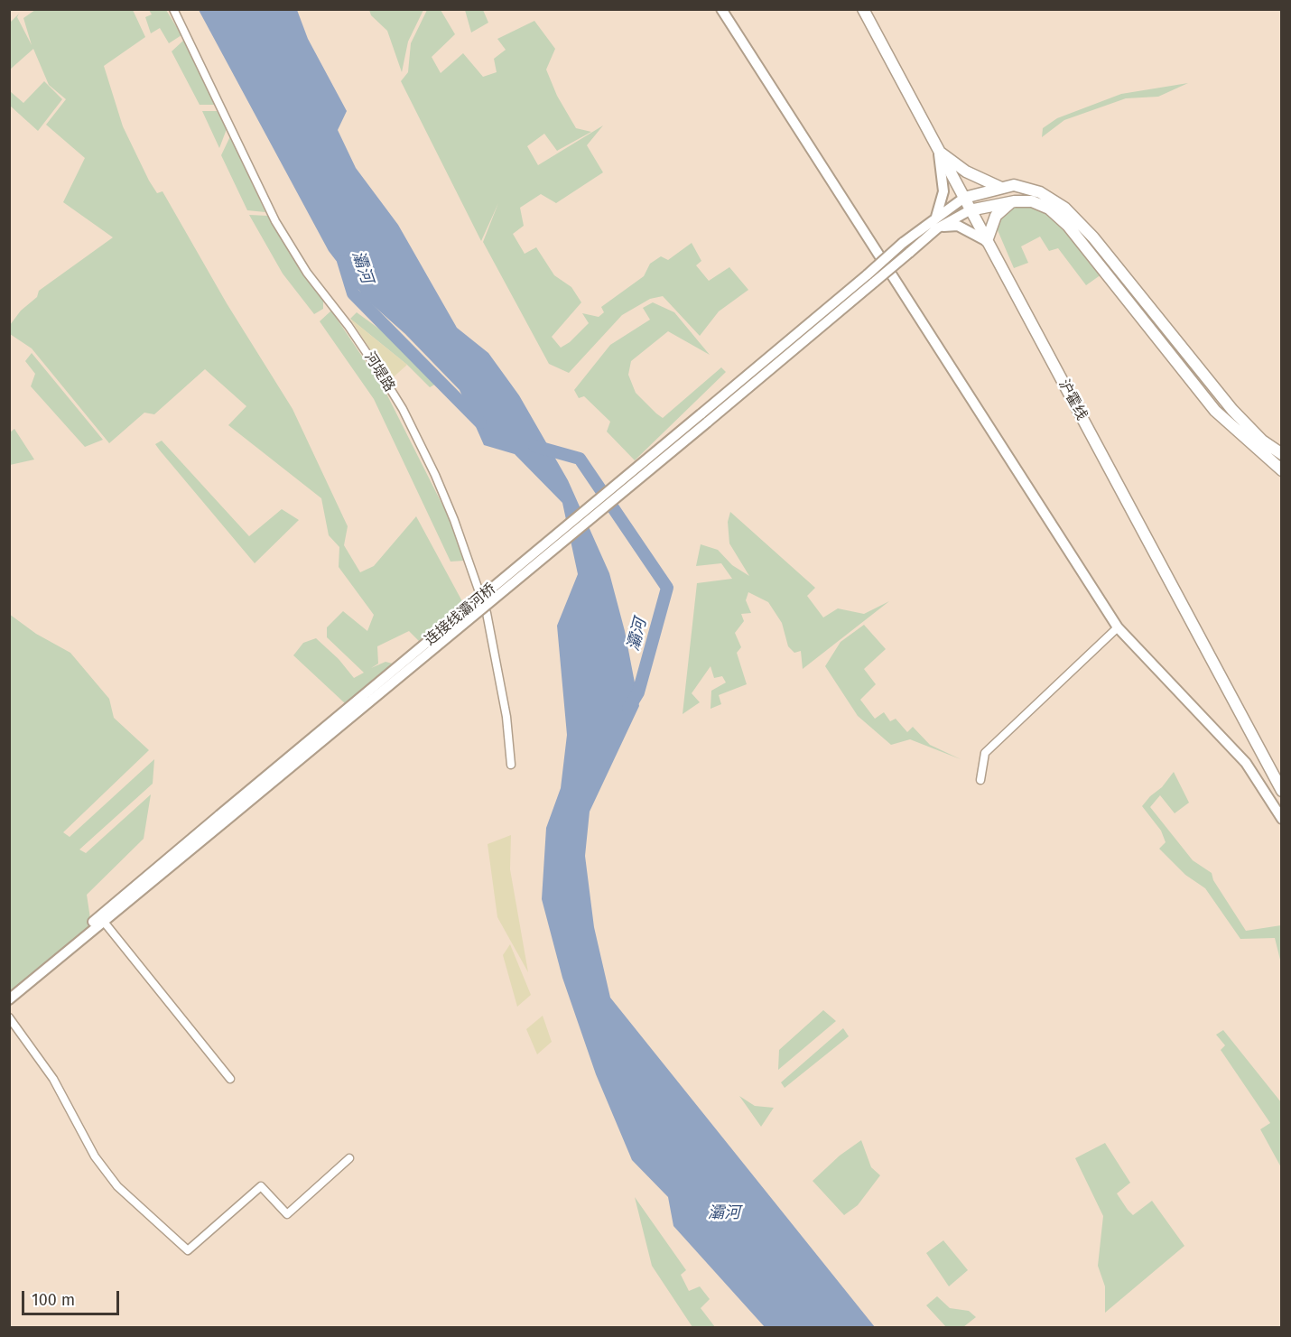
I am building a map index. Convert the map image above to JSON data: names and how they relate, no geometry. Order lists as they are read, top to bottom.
{
  "streets": {
    "highway": ["沪霍线"],
    "main road": ["连接线灞河桥"],
    "street": ["河堤路"]
  },
  "water": ["灞河"],
  "scale_bar": "100 m"
}
